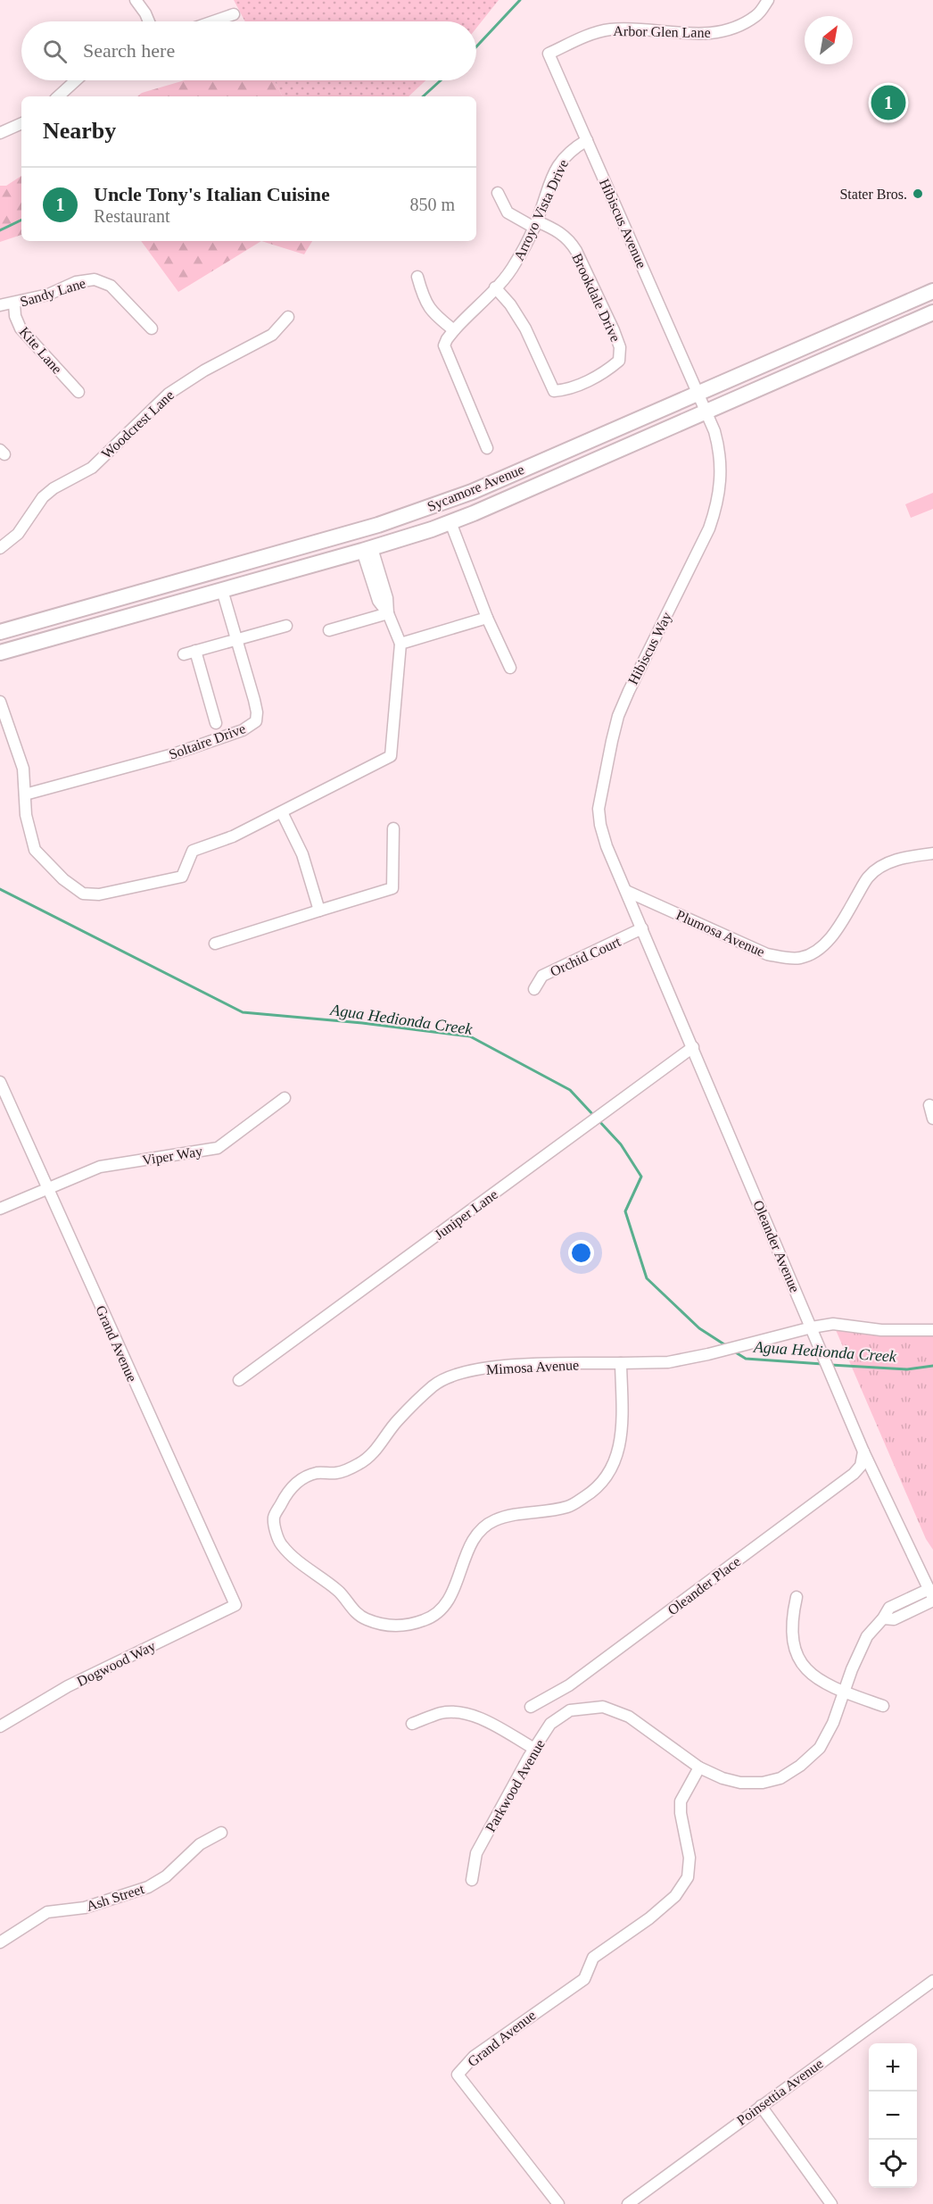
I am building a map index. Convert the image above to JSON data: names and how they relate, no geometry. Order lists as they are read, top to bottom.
{
  "streets": {
    "main road": ["Sycamore Avenue"],
    "street": [
      "Arbor Glen Lane",
      "Arroyo Vista Drive",
      "Hibiscus Avenue",
      "Sandy Lane",
      "Brookdale Drive",
      "Kite Lane",
      "Woodcrest Lane",
      "Hibiscus Way",
      "Soltaire Drive",
      "Plumosa Avenue",
      "Orchid Court",
      "Viper Way",
      "Juniper Lane",
      "Oleander Avenue",
      "Grand Avenue",
      "Mimosa Avenue",
      "Oleander Place",
      "Dogwood Way",
      "Parkwood Avenue",
      "Ash Street",
      "Poinsettia Avenue"
    ]
  },
  "crossings": [
    ["Arbor Glen Lane", "Hibiscus Avenue"],
    ["Arroyo Vista Drive", "Hibiscus Avenue"],
    ["Arroyo Vista Drive", "Brookdale Drive"],
    ["Hibiscus Avenue", "Sycamore Avenue"],
    ["Hibiscus Avenue", "Hibiscus Way"],
    ["Sandy Lane", "Kite Lane"],
    ["Sycamore Avenue", "Hibiscus Way"],
    ["Sycamore Avenue", "Soltaire Drive"],
    ["Hibiscus Way", "Plumosa Avenue"],
    ["Hibiscus Way", "Oleander Avenue"],
    ["Plumosa Avenue", "Oleander Avenue"],
    ["Orchid Court", "Oleander Avenue"],
    ["Viper Way", "Grand Avenue"],
    ["Juniper Lane", "Oleander Avenue"],
    ["Oleander Avenue", "Mimosa Avenue"],
    ["Oleander Avenue", "Oleander Place"],
    ["Oleander Avenue", "Parkwood Avenue"],
    ["Grand Avenue", "Dogwood Way"],
    ["Grand Avenue", "Parkwood Avenue"]
  ],
  "water": ["Agua Hedionda Creek"],
  "places": ["Stater Bros."],
  "north": "top right",
  "page": {
    "search": "Search here",
    "pins": "1",
    "heading": "Nearby",
    "list": [
      {
        "mark": "1",
        "name": "Uncle Tony's Italian Cuisine",
        "note": "Restaurant",
        "value": "850 m"
      }
    ],
    "map_buttons": ["+", "−"]
  }
}
